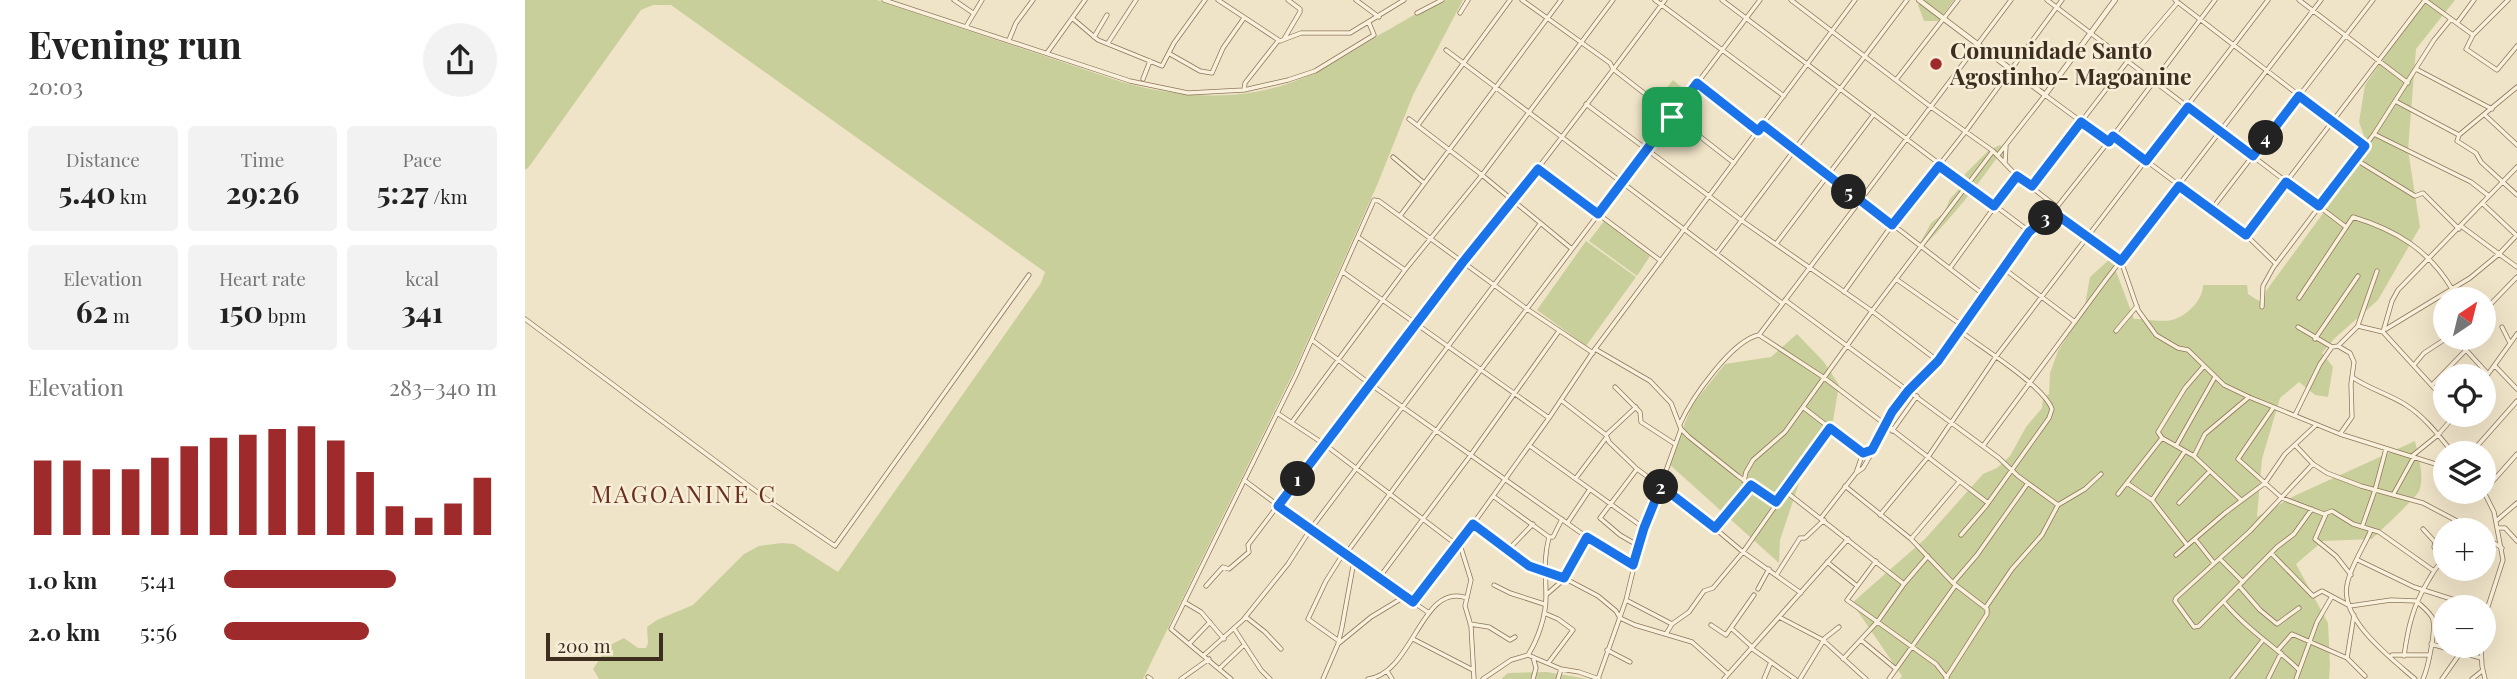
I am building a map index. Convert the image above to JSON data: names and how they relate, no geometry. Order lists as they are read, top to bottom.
{
  "districts": ["MAGOANINE C"],
  "places": ["Comunidade Santo Agostinho- Magoanine"],
  "scale_bar": "200 m",
  "north": "top right",
  "page": {
    "heading": ["Evening run", "20:03"],
    "stats": [
      ["Distance", "5.40 km"],
      ["Time", "29:26"],
      ["Pace", "5:27 /km"],
      ["Elevation", "62 m"],
      ["Heart rate", "150 bpm"],
      ["kcal", "341"]
    ],
    "pins": [
      "4",
      "5",
      "3",
      "1",
      "2"
    ],
    "map_buttons": ["+", "−"],
    "chart": ["Elevation", "283–340 m"],
    "list": [
      {
        "name": "1.0 km",
        "note": "5:41"
      },
      {
        "name": "2.0 km",
        "note": "5:56"
      }
    ],
    "scale": "200 m"
  }
}
